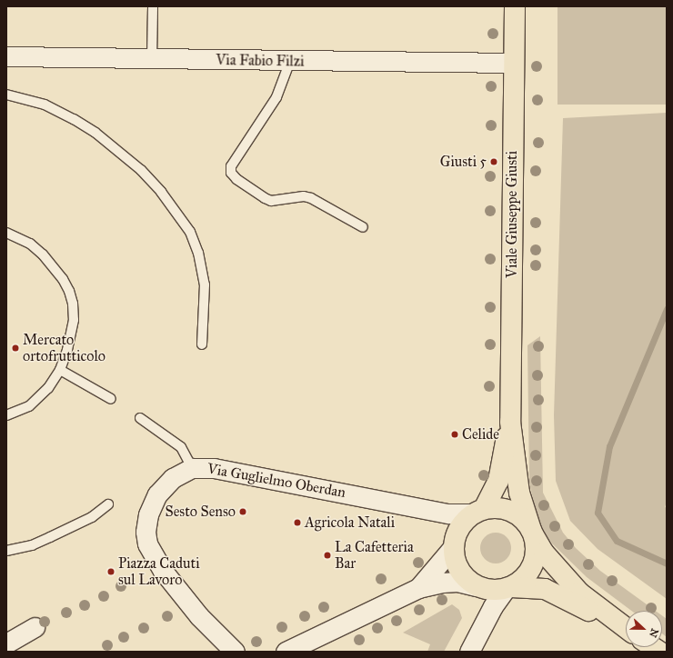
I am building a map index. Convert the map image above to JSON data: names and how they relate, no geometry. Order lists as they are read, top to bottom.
{
  "streets": {
    "main road": ["Viale Giuseppe Giusti"],
    "street": ["Via Fabio Filzi", "Via Guglielmo Oberdan"]
  },
  "crossings": [
    ["Via Fabio Filzi", "Viale Giuseppe Giusti"],
    ["Viale Giuseppe Giusti", "Via Guglielmo Oberdan"]
  ],
  "places": [
    "Giusti 5",
    "Mercato ortofrutticolo",
    "Celide",
    "Sesto Senso",
    "Agricola Natali",
    "La Cafetteria Bar",
    "Piazza Caduti sul Lavoro"
  ],
  "north": "right"
}
